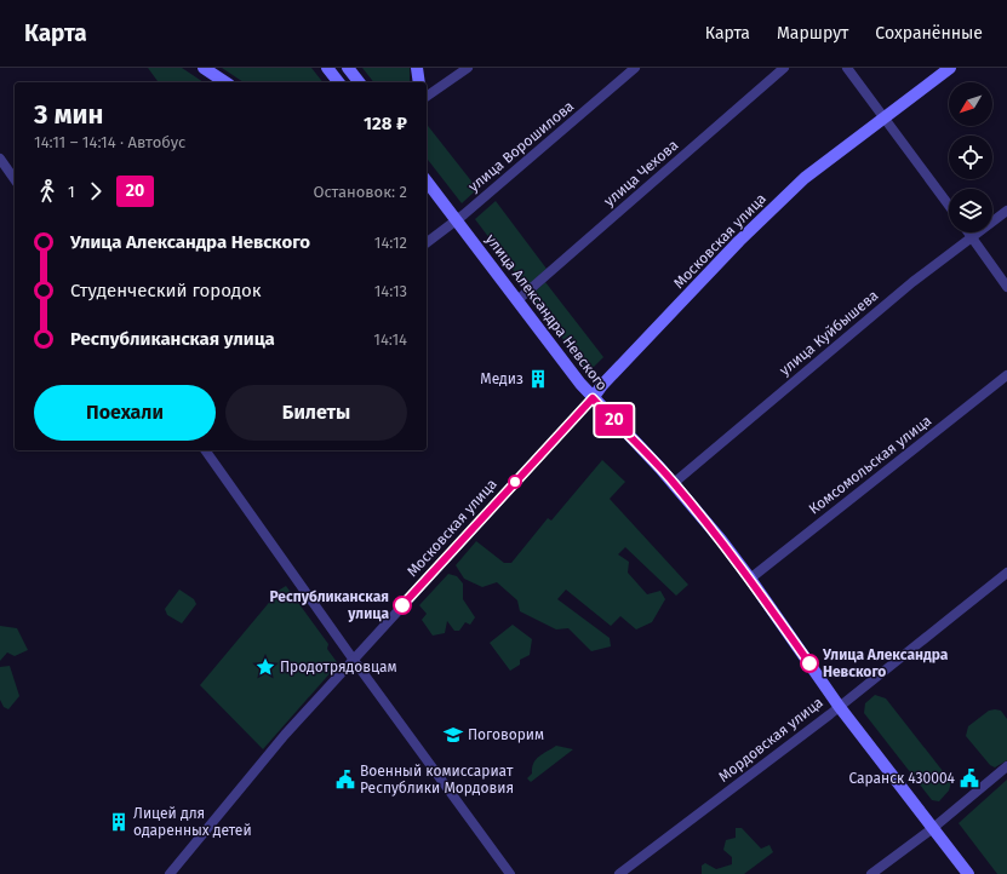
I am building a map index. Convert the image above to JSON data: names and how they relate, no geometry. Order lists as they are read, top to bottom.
{
  "streets": {
    "main road": ["Московская улица", "улица Александра Невского"],
    "street": [
      "улица Ворошилова",
      "улица Чехова",
      "улица Куйбышева",
      "Комсомольская улица",
      "Мордовская улица"
    ]
  },
  "crossings": [
    ["улица Ворошилова", "улица Александра Невского"],
    ["улица Чехова", "улица Александра Невского"],
    ["Московская улица", "улица Александра Невского"],
    ["улица Александра Невского", "улица Куйбышева"],
    ["улица Александра Невского", "Комсомольская улица"],
    ["улица Александра Невского", "Мордовская улица"]
  ],
  "places": {
    "building": ["Медиз", "Лицей для одаренных детей"],
    "other": ["Республиканская улица", "Улица Александра Невского"],
    "place": ["Продотрядовцам"],
    "school or university": ["Поговорим"],
    "public building": ["Саранск 430004", "Военный комиссариат Республики Мордовия"]
  },
  "lines": ["bus line 20"],
  "north": "bottom left",
  "page": {
    "header": "Карта",
    "nav": ["Карта", "Маршрут", "Сохранённые"],
    "on_map": "20",
    "heading": ["3 мин", "14:11 – 14:14 · Автобус", "128 ₽"],
    "legs": ["1", "20", "Остановок: 2"],
    "list": [
      {
        "name": "Улица Александра Невского",
        "value": "14:12"
      },
      {
        "name": "Студенческий городок",
        "value": "14:13"
      },
      {
        "name": "Республиканская улица",
        "value": "14:14"
      }
    ],
    "buttons": ["Поехали", "Билеты"]
  }
}
